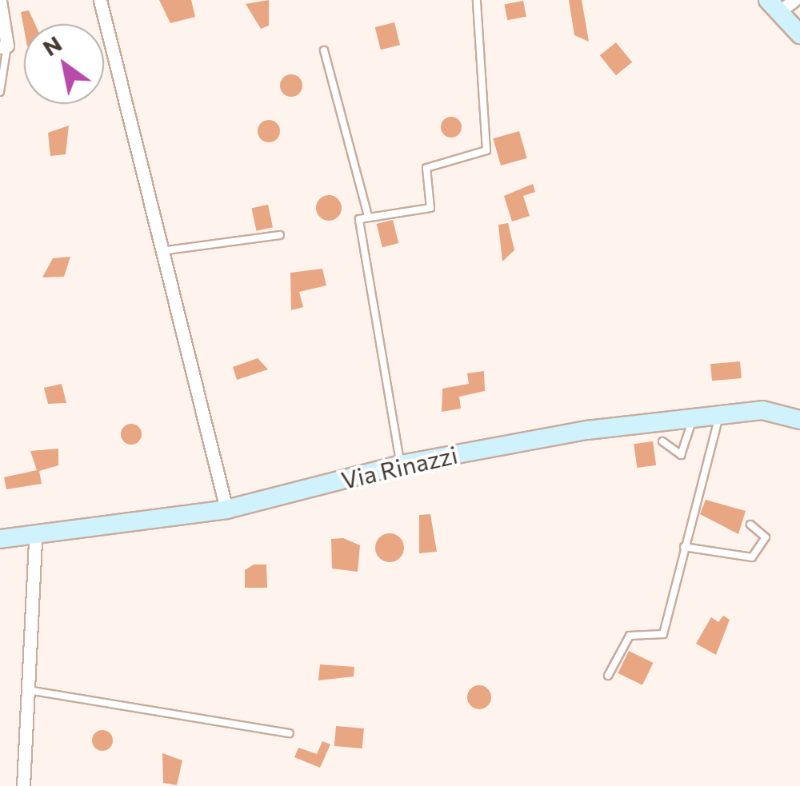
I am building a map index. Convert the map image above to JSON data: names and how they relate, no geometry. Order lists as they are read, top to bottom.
{
  "streets": {
    "street": ["Via Rinazzi"]
  },
  "north": "top left"
}
